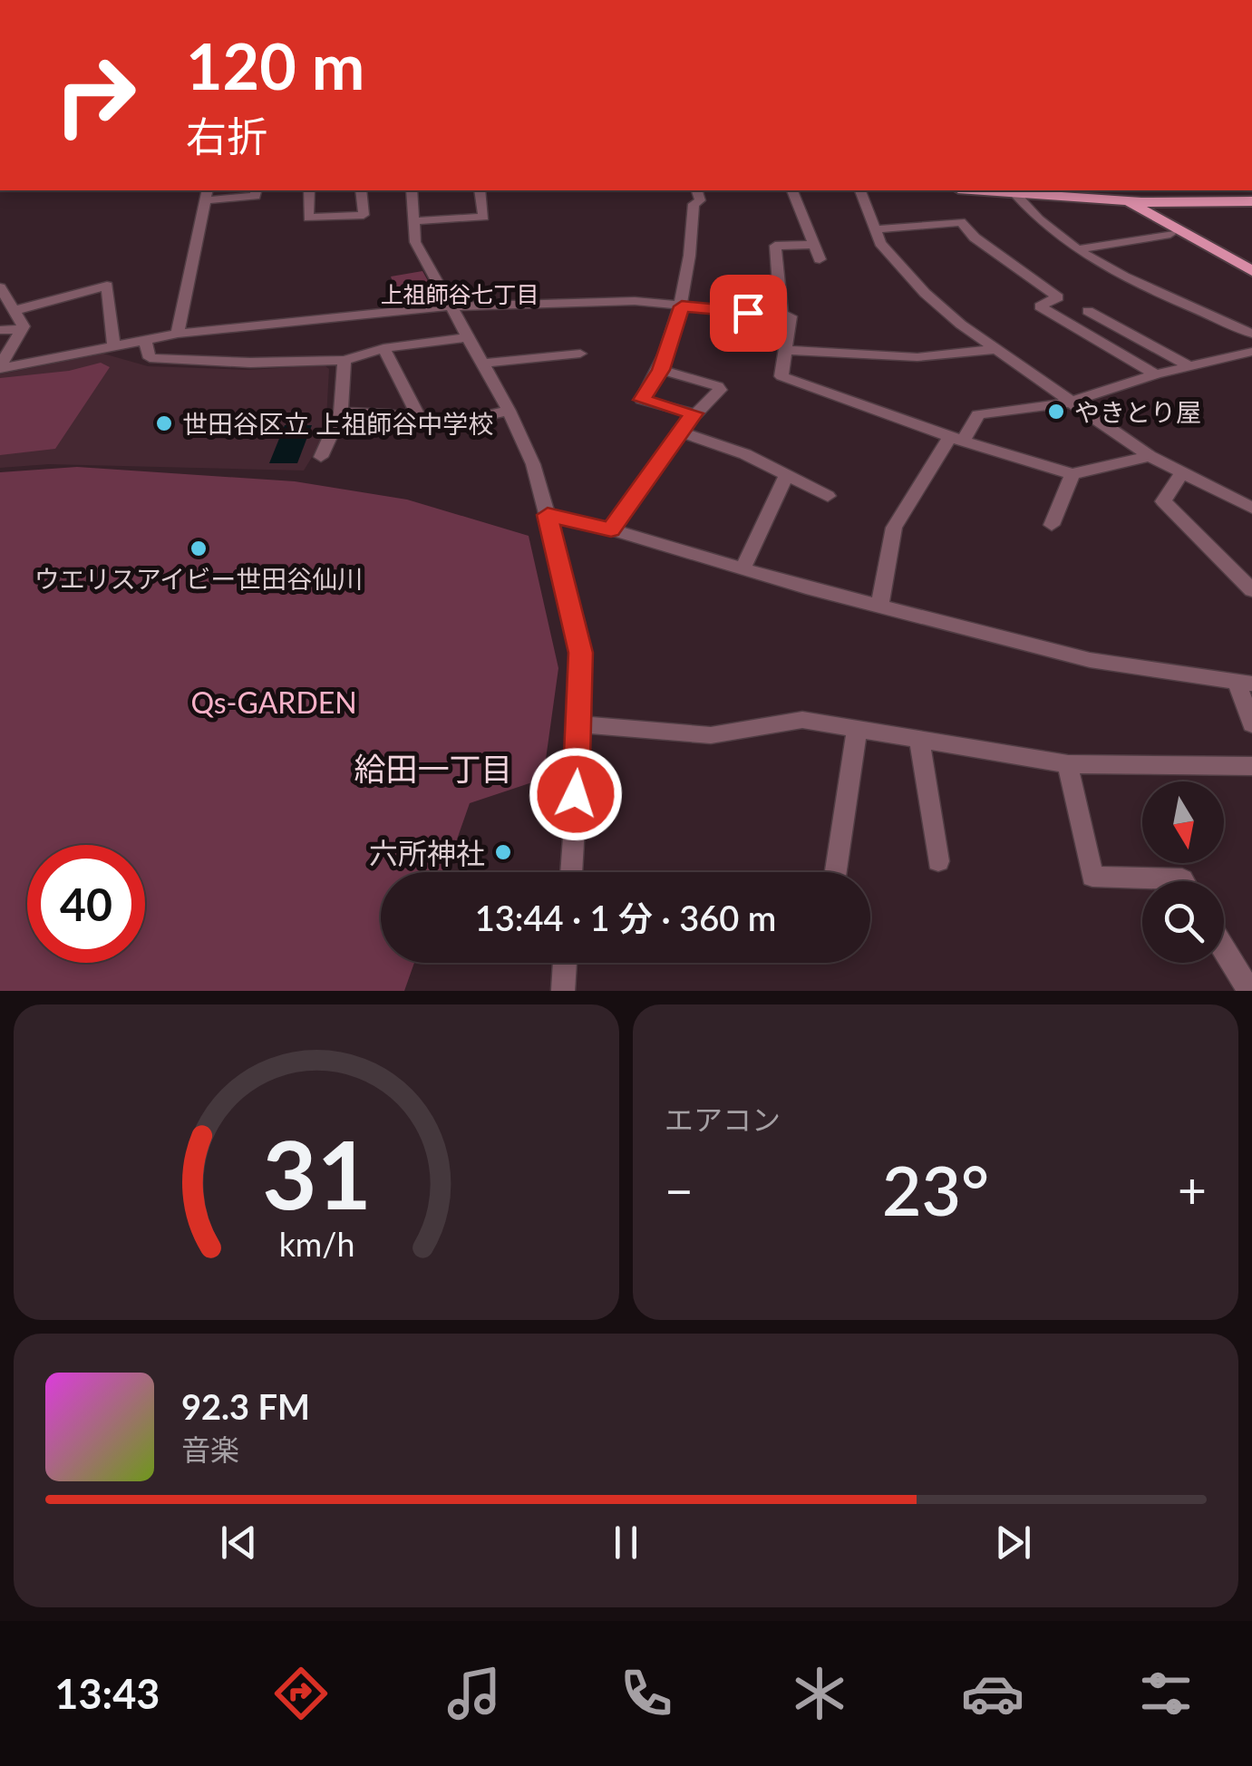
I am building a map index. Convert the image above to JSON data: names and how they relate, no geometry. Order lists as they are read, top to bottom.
{
  "districts": ["上祖師谷七丁目", "給田一丁目"],
  "parks": ["Qs-GARDEN"],
  "places": [
    "やきとり屋",
    "世田谷区立 上祖師谷中学校",
    "ウエリスアイビー世田谷仙川",
    "六所神社"
  ],
  "north": "bottom",
  "page": {
    "turn": ["120 m", "右折"],
    "limit": "40",
    "trip": "13:44 · 1 分 · 360 m",
    "tile": "エアコン",
    "heat": ["−", "23°", "+"],
    "song": ["92.3 FM", "音楽"],
    "tabs": "13:43",
    "gauge": ["31", "km/h"]
  }
}
